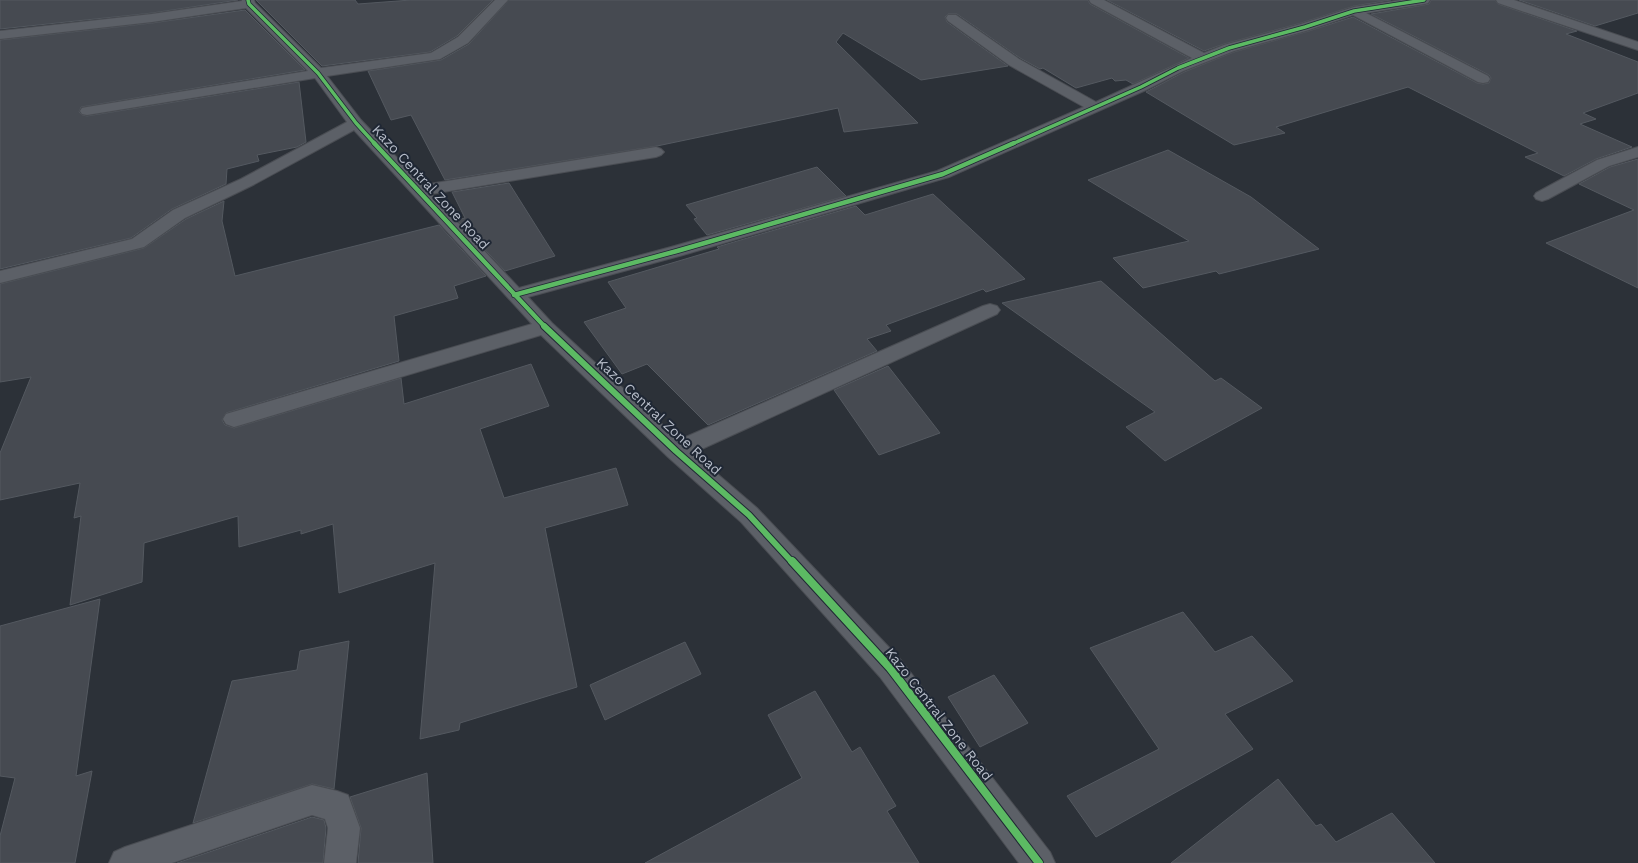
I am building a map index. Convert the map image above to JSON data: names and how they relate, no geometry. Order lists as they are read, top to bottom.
{
  "streets": {
    "street": ["Kazo Central Zone Road"]
  }
}
